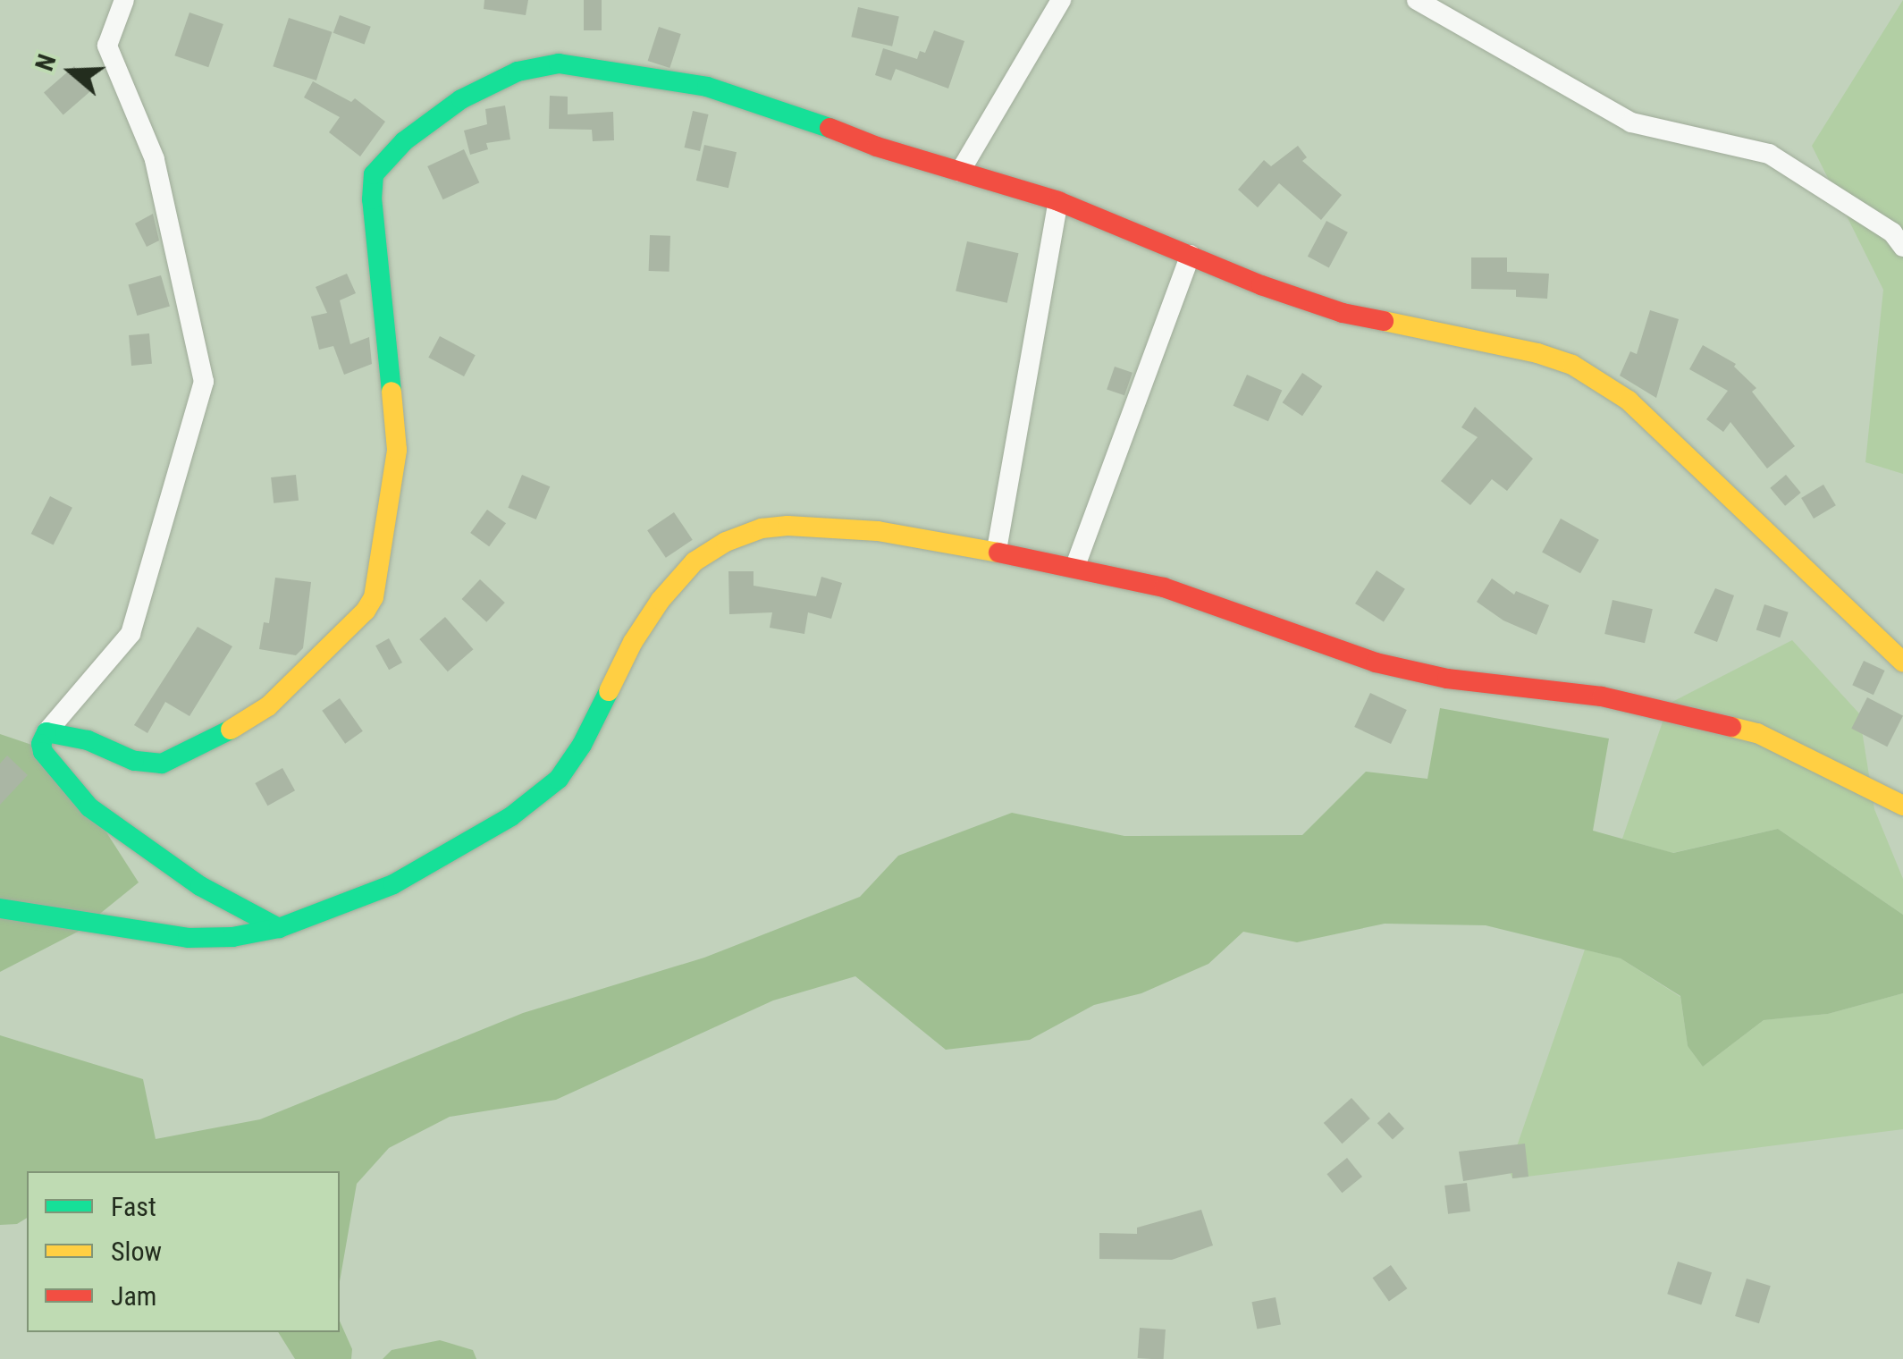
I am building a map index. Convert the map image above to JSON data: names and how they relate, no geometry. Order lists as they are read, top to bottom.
{
  "legend": ["Fast", "Slow", "Jam"],
  "north": "left"
}
